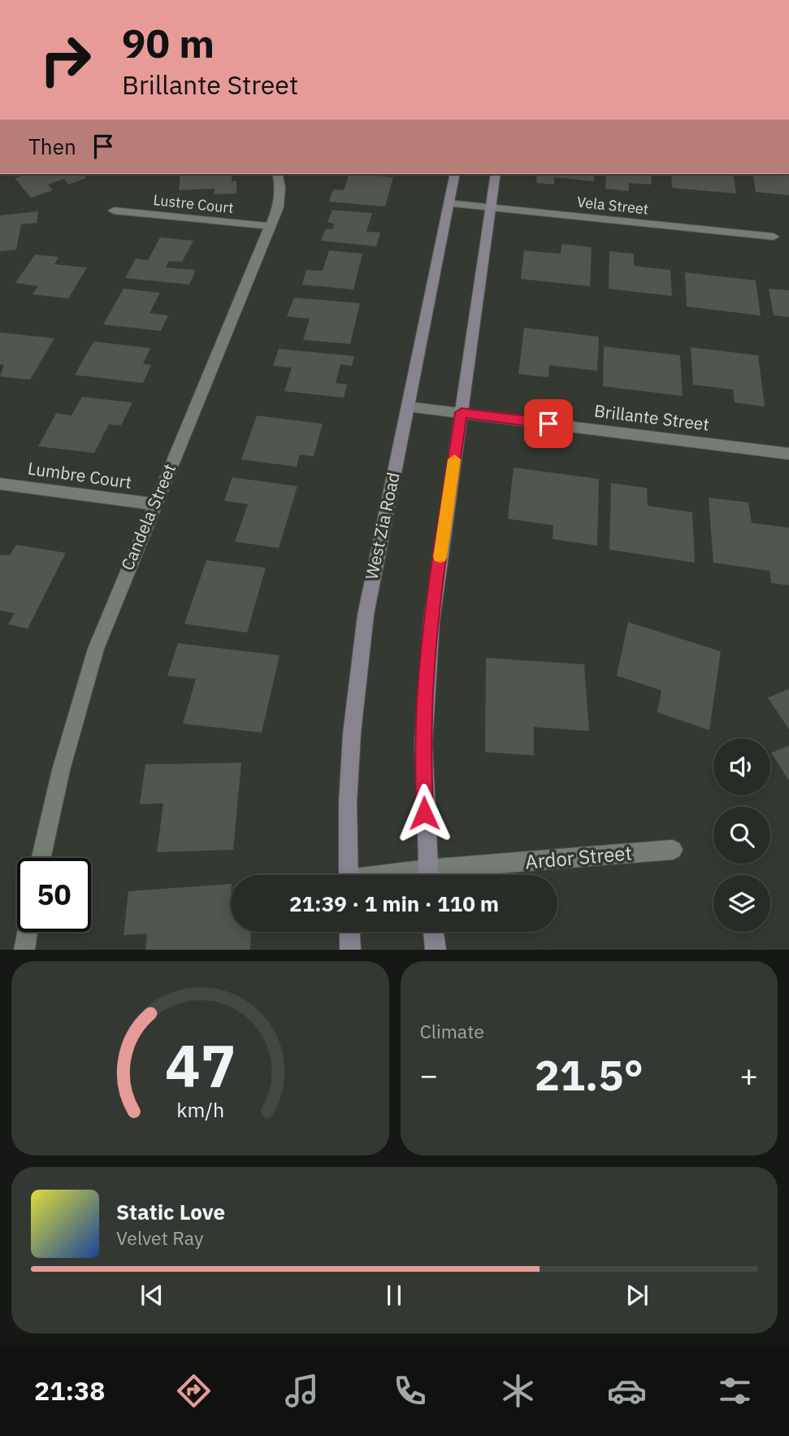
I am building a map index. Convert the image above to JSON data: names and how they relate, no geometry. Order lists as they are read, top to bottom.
{
  "streets": {
    "main road": ["West Zia Road"],
    "street": [
      "Lustre Court",
      "Vela Street",
      "Brillante Street",
      "Lumbre Court",
      "Candela Street",
      "Ardor Street"
    ]
  },
  "crossings": [
    ["Lustre Court", "Candela Street"],
    ["Vela Street", "West Zia Road"],
    ["Brillante Street", "West Zia Road"],
    ["Lumbre Court", "Candela Street"]
  ],
  "page": {
    "turn": ["90 m", "Brillante Street"],
    "then": "Then",
    "limit": "50",
    "trip": "21:39 · 1 min · 110 m",
    "tile": "Climate",
    "heat": ["−", "21.5°", "+"],
    "song": ["Static Love", "Velvet Ray"],
    "tabs": "21:38",
    "gauge": ["47", "km/h"]
  }
}
